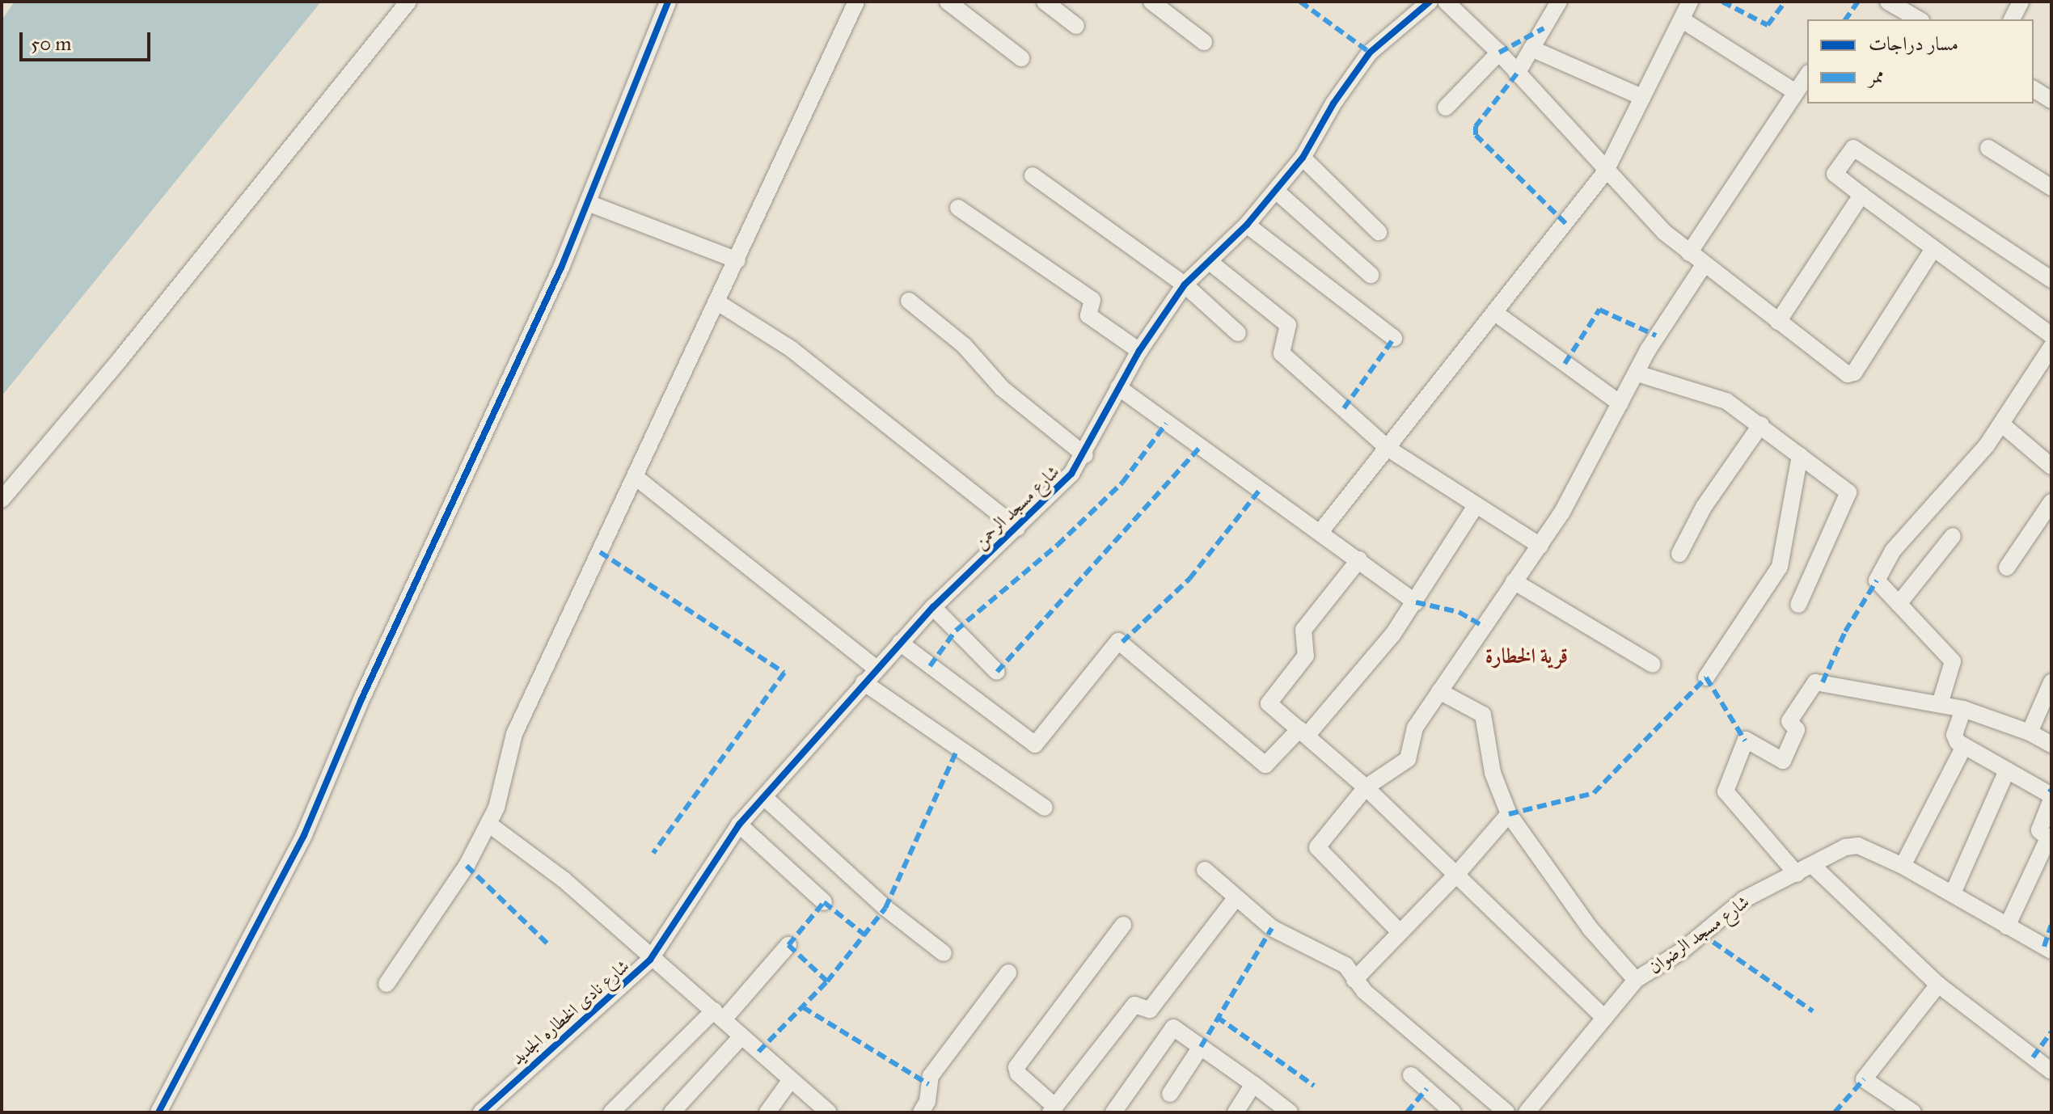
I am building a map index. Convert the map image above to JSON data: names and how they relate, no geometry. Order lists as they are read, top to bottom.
{
  "streets": {
    "street": ["شارع مسجد الرحمن", "شارع مسجد الرضوان", "شارع نادى الخطاره الجديد"]
  },
  "crossings": [
    ["شارع مسجد الرحمن", "شارع نادى الخطاره الجديد"]
  ],
  "districts": ["قرية الخطارة"],
  "legend": ["مسار دراجات", "ممر"],
  "scale_bar": "50 m"
}
